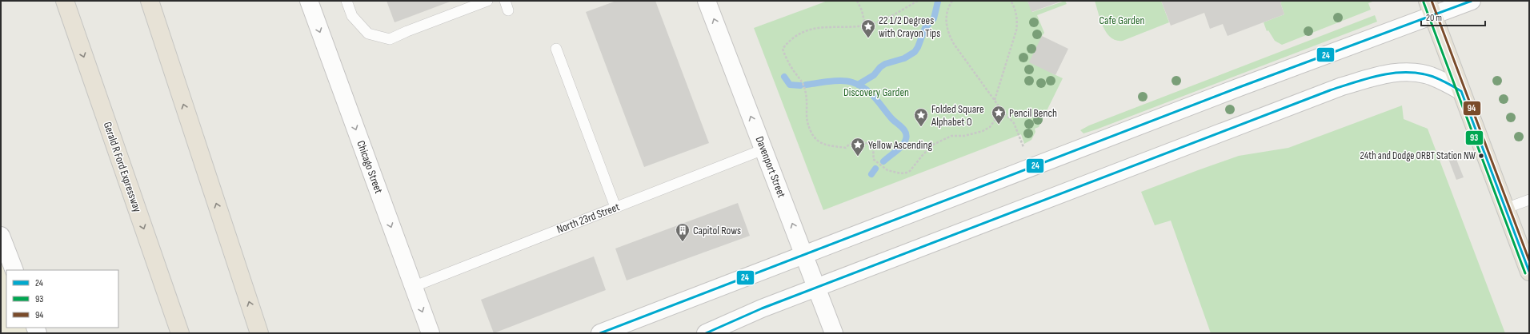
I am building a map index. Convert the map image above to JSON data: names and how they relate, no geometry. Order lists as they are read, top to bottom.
{
  "streets": {
    "highway": ["Gerald R Ford Expressway"],
    "main road": ["Chicago Street", "Davenport Street"],
    "lane": ["North 23rd Street"]
  },
  "crossings": [
    ["Chicago Street", "North 23rd Street"],
    ["Davenport Street", "North 23rd Street"]
  ],
  "one_way": ["Chicago Street", "Davenport Street"],
  "parks": ["Cafe Garden", "Discovery Garden"],
  "places": {
    "place": [
      "22 1/2 Degrees with Crayon Tips",
      "Pencil Bench",
      "Folded Square Alphabet O",
      "Yellow Ascending"
    ],
    "other": ["24th and Dodge ORBT Station NW"],
    "building": ["Capitol Rows"]
  },
  "lines": ["transit line 24", "transit line 94", "transit line 93"],
  "legend": ["24", "93", "94"],
  "scale_bar": "20 m"
}
